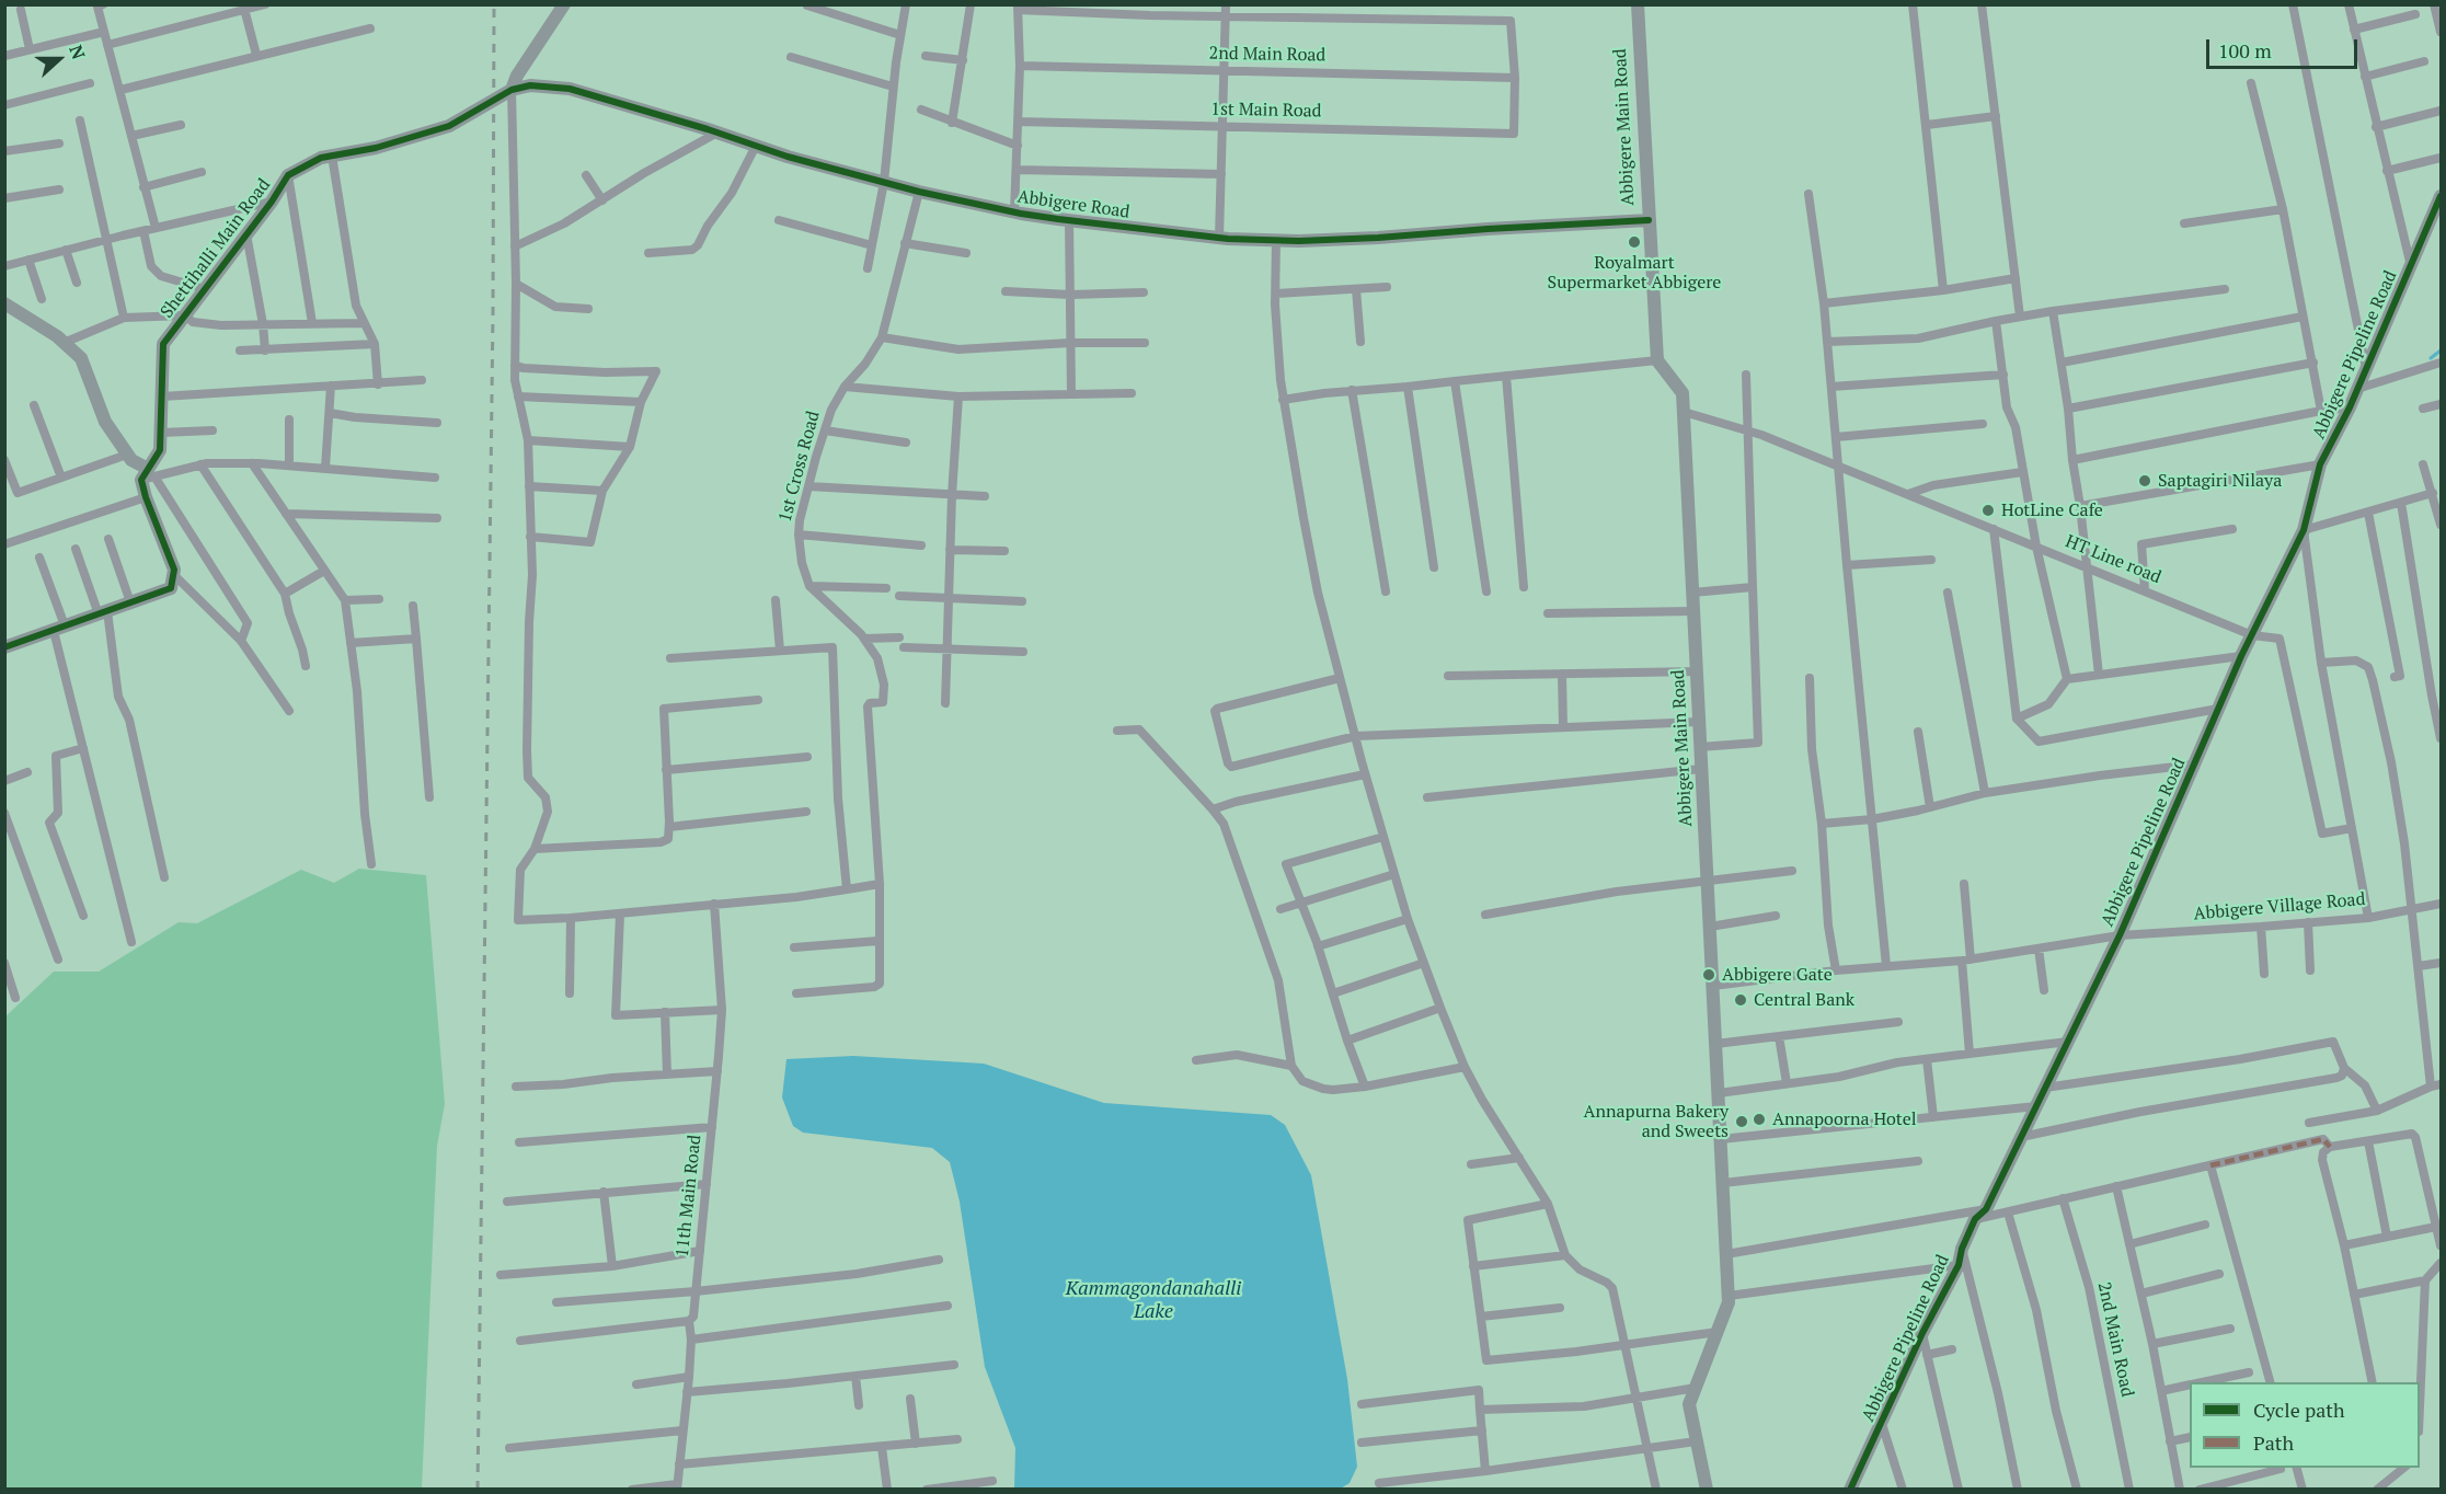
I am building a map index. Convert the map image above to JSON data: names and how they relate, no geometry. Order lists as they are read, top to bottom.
{
  "streets": {
    "street": [
      "2nd Main Road",
      "1st Main Road",
      "Abbigere Main Road",
      "Abbigere Road",
      "Shettihalli Main Road",
      "Abbigere Pipeline Road",
      "1st Cross Road",
      "HT Line road",
      "Abbigere Village Road",
      "11th Main Road"
    ]
  },
  "crossings": [
    ["2nd Main Road", "1st Main Road"],
    ["Abbigere Main Road", "Abbigere Road"],
    ["Abbigere Main Road", "HT Line road"],
    ["Abbigere Main Road", "Abbigere Village Road"],
    ["Abbigere Road", "Shettihalli Main Road"],
    ["Abbigere Road", "1st Cross Road"],
    ["Abbigere Pipeline Road", "HT Line road"],
    ["Abbigere Pipeline Road", "Abbigere Village Road"]
  ],
  "water": ["Kammagondanahalli Lake"],
  "places": [
    "Royalmart Supermarket Abbigere",
    "Saptagiri Nilaya",
    "HotLine Cafe",
    "Abbigere Gate",
    "Central Bank",
    "Annapoorna Hotel",
    "Annapurna Bakery and Sweets"
  ],
  "legend": ["Cycle path", "Path"],
  "scale_bar": "100 m",
  "north": "right"
}
